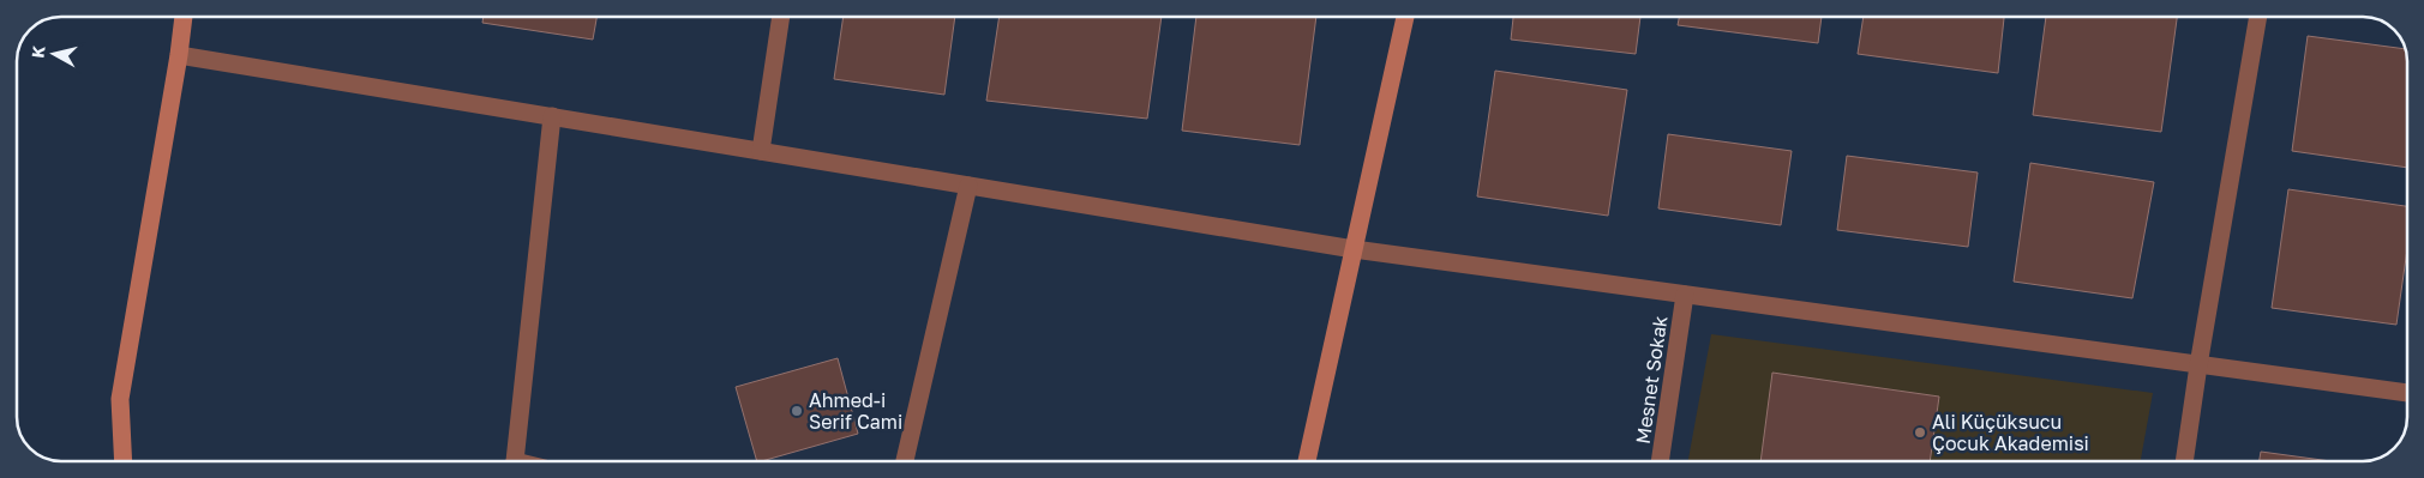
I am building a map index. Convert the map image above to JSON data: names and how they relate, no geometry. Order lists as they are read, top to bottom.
{
  "streets": {
    "street": ["Mesnet Sokak"]
  },
  "places": ["Ahmed-i Serif Cami", "Ali Küçüksucu Çocuk Akademisi"],
  "north": "left"
}
